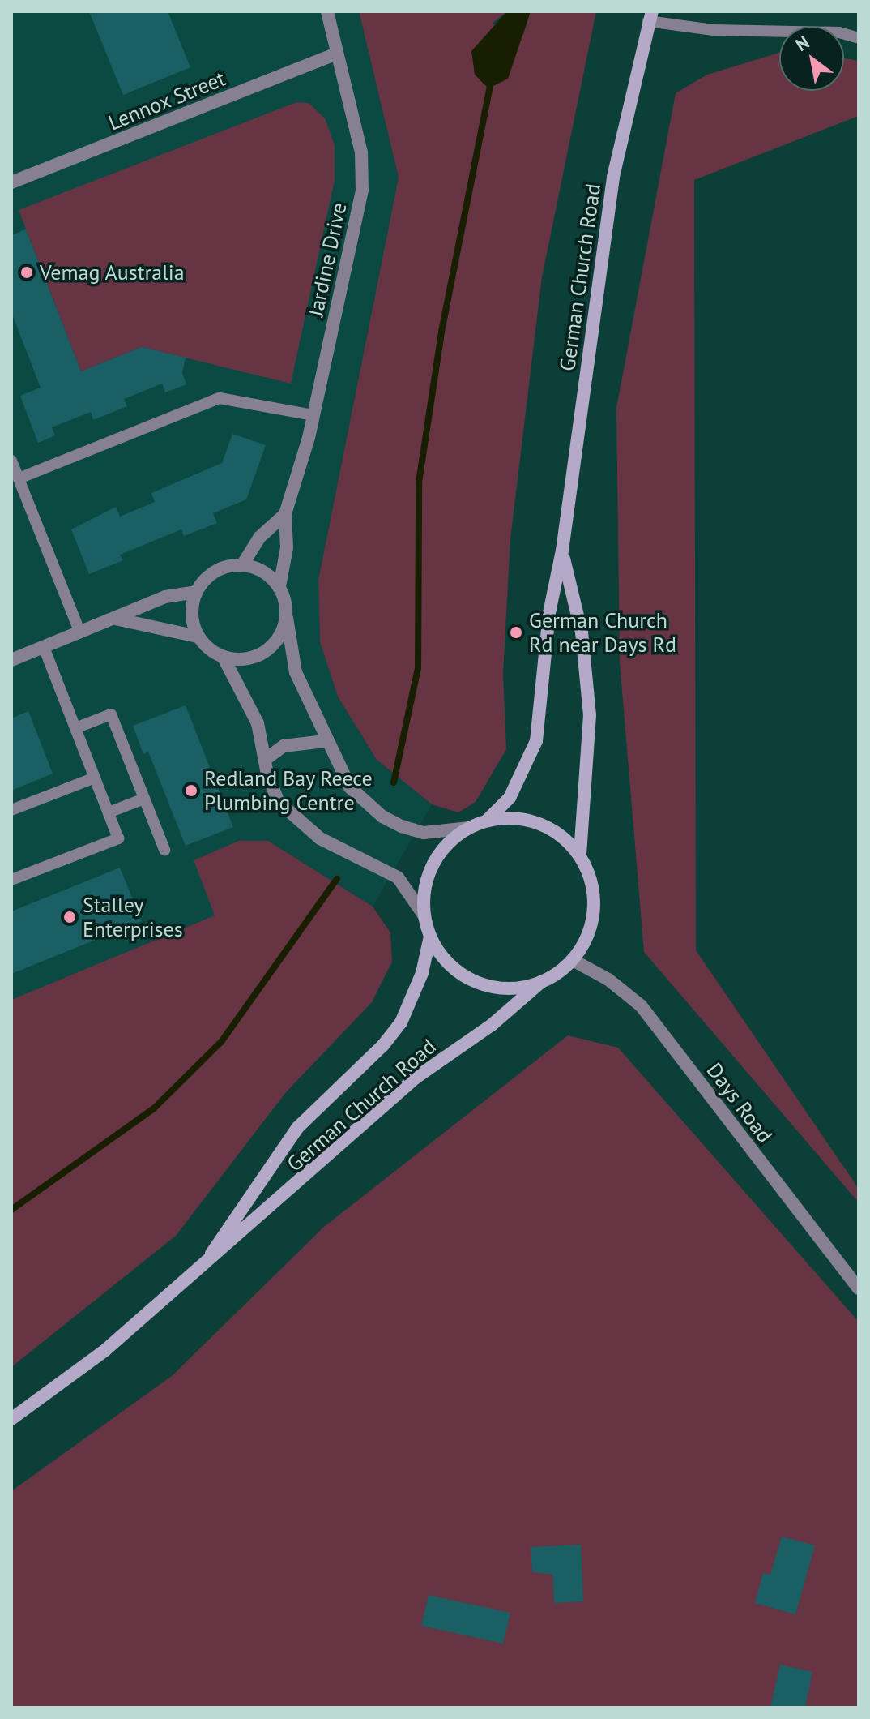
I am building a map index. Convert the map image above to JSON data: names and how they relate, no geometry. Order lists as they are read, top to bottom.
{
  "streets": {
    "street": [
      "Lennox Street",
      "Jardine Drive",
      "German Church Road",
      "Days Road"
    ]
  },
  "crossings": [
    ["Lennox Street", "Jardine Drive"],
    ["German Church Road", "Days Road"]
  ],
  "places": [
    "Vemag Australia",
    "German Church Rd near Days Rd",
    "Redland Bay Reece Plumbing Centre",
    "Stalley Enterprises"
  ],
  "north": "top left"
}
